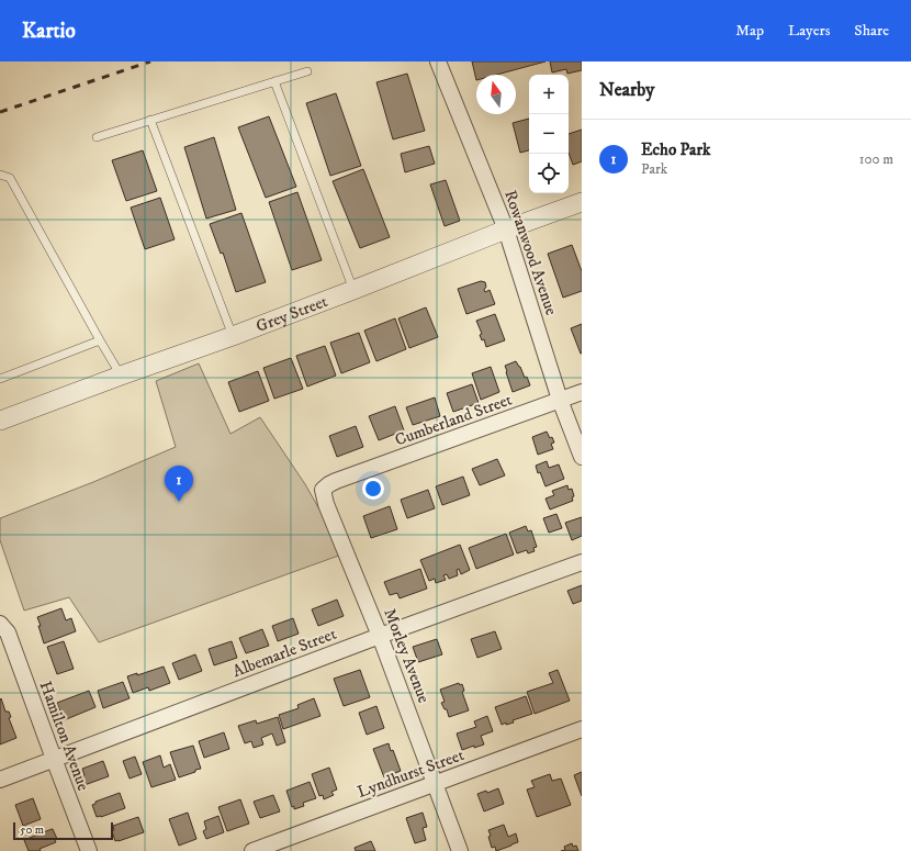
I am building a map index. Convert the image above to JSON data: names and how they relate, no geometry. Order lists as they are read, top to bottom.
{
  "streets": {
    "street": [
      "Rowanwood Avenue",
      "Grey Street",
      "Cumberland Street",
      "Albemarle Street",
      "Morley Avenue",
      "Hamilton Avenue",
      "Lyndhurst Street"
    ]
  },
  "crossings": [
    ["Rowanwood Avenue", "Grey Street"],
    ["Rowanwood Avenue", "Cumberland Street"],
    ["Cumberland Street", "Morley Avenue"],
    ["Albemarle Street", "Morley Avenue"],
    ["Albemarle Street", "Hamilton Avenue"],
    ["Morley Avenue", "Lyndhurst Street"]
  ],
  "scale_bar": "50 m",
  "north": "top",
  "page": {
    "header": "Kartio",
    "nav": ["Map", "Layers", "Share"],
    "heading": "Nearby",
    "map_buttons": ["+", "−"],
    "list": [
      {
        "mark": "1",
        "name": "Echo Park",
        "note": "Park",
        "value": "100 m"
      }
    ],
    "pins": "1",
    "scale": "50 m"
  }
}
